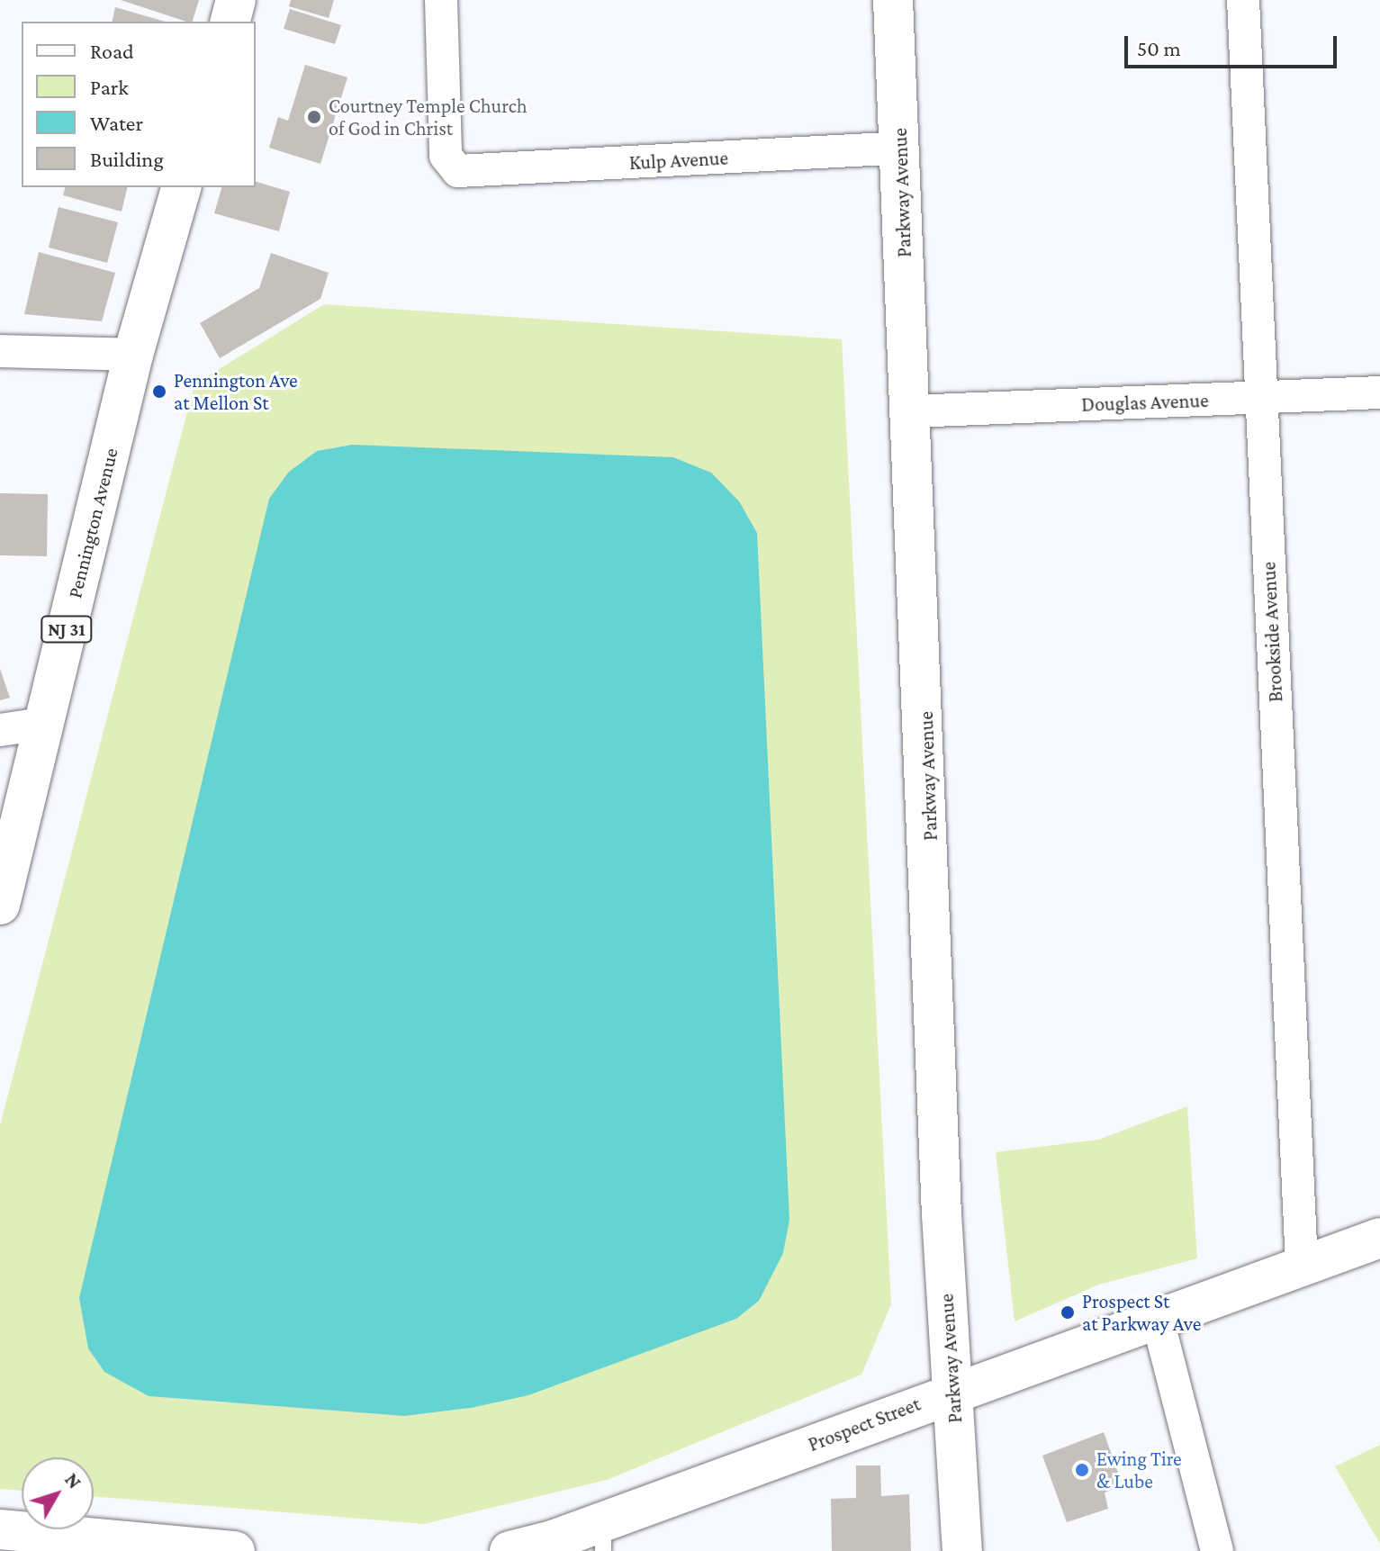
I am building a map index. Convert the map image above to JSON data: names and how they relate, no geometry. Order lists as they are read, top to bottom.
{
  "streets": {
    "street": [
      "Kulp Avenue",
      "Parkway Avenue",
      "Douglas Avenue",
      "Pennington Avenue",
      "NJ 31",
      "Brookside Avenue",
      "Prospect Street"
    ]
  },
  "crossings": [
    ["Kulp Avenue", "Parkway Avenue"],
    ["Parkway Avenue", "Douglas Avenue"],
    ["Parkway Avenue", "Prospect Street"],
    ["Douglas Avenue", "Brookside Avenue"],
    ["Brookside Avenue", "Prospect Street"]
  ],
  "places": [
    "Courtney Temple Church of God in Christ",
    "Pennington Ave at Mellon St",
    "Prospect St at Parkway Ave",
    "Ewing Tire & Lube"
  ],
  "legend": [
    "Road",
    "Park",
    "Water",
    "Building"
  ],
  "scale_bar": "50 m",
  "north": "top right"
}
